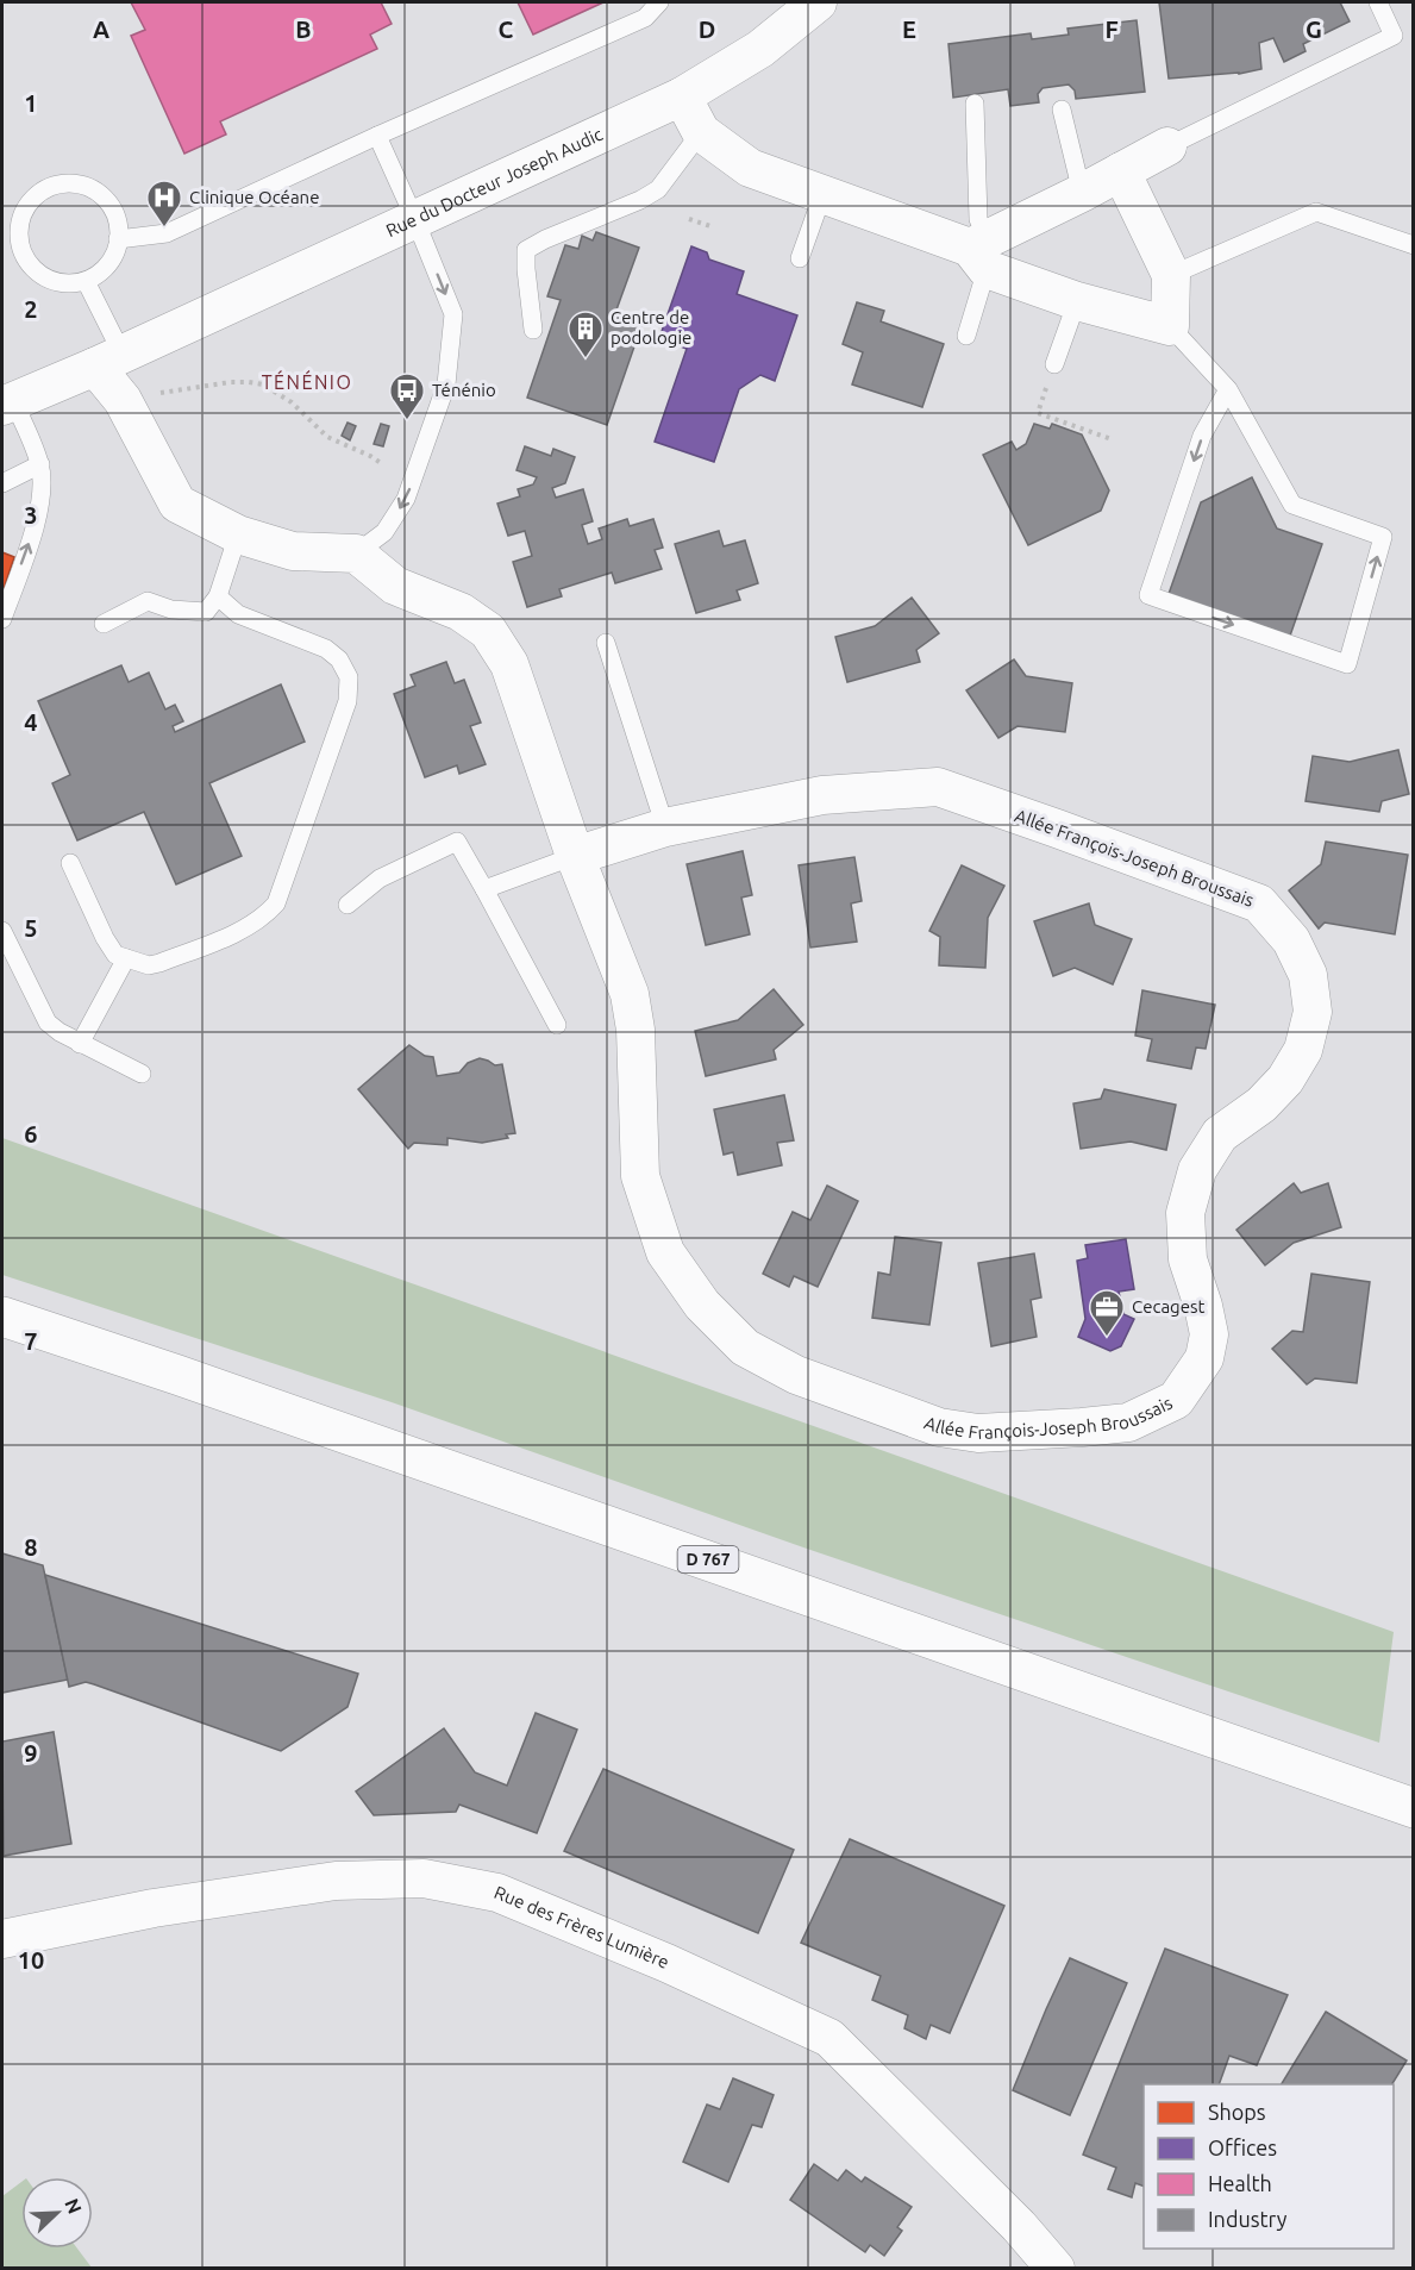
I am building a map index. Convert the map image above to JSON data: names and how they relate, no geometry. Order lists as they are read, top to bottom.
{
  "streets": {
    "main road": ["D 767"],
    "street": ["Rue du Docteur Joseph Audic", "Allée François-Joseph Broussais", "Rue des Frères Lumière"]
  },
  "districts": ["TÉNÉNIO"],
  "places": {
    "hospital": ["Clinique Océane"],
    "building": ["Centre de podologie"],
    "bus stop": ["Ténénio"],
    "office": ["Cecagest"]
  },
  "legend": [
    "Shops",
    "Offices",
    "Health",
    "Industry"
  ],
  "north": "top right",
  "grid": {
    "columns": [
      "A",
      "B",
      "C",
      "D",
      "E",
      "F",
      "G"
    ],
    "rows": [
      "1",
      "2",
      "3",
      "4",
      "5",
      "6",
      "7",
      "8",
      "9",
      "10"
    ]
  }
}
